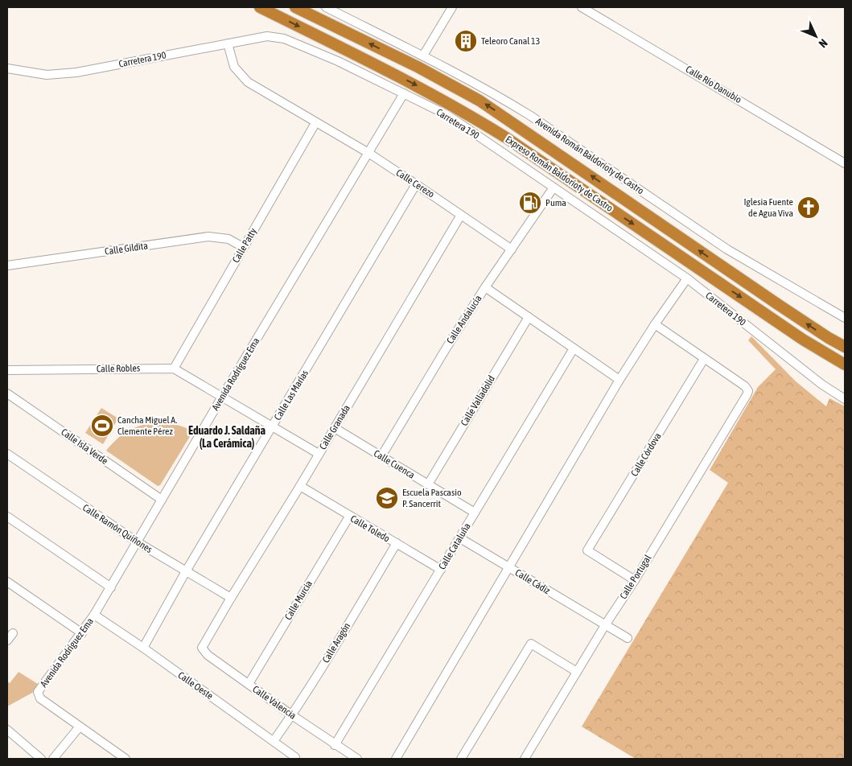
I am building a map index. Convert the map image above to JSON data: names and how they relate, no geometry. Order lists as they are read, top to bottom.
{
  "streets": {
    "highway": ["Expreso Román Baldorioty de Castro"],
    "street": [
      "Carretera 190",
      "Calle Río Danubio",
      "Avenida Román Baldorioty de Castro",
      "Calle Cerezo",
      "Calle Patty",
      "Calle Gildita",
      "Calle Andalucía",
      "Calle Robles",
      "Avenida Rodríguez Ema",
      "Calle Las Marías",
      "Calle Valladolid",
      "Calle Granada",
      "Calle Isla Verde",
      "Calle Córdova",
      "Calle Cuenca",
      "Calle Ramón Quiñones",
      "Calle Toledo",
      "Calle Cataluña",
      "Calle Portugal",
      "Calle Cádiz",
      "Calle Murcia",
      "Calle Aragón",
      "Calle Oeste",
      "Calle Valencia"
    ]
  },
  "crossings": [
    ["Carretera 190", "Calle Cerezo"],
    ["Carretera 190", "Calle Andalucía"],
    ["Carretera 190", "Avenida Rodríguez Ema"],
    ["Calle Cerezo", "Calle Patty"],
    ["Calle Cerezo", "Calle Andalucía"],
    ["Calle Cerezo", "Avenida Rodríguez Ema"],
    ["Calle Cerezo", "Calle Las Marías"],
    ["Calle Cerezo", "Calle Granada"],
    ["Calle Patty", "Calle Gildita"],
    ["Calle Patty", "Calle Robles"],
    ["Calle Andalucía", "Calle Cuenca"],
    ["Avenida Rodríguez Ema", "Calle Isla Verde"],
    ["Avenida Rodríguez Ema", "Calle Ramón Quiñones"],
    ["Avenida Rodríguez Ema", "Calle Oeste"],
    ["Calle Las Marías", "Calle Ramón Quiñones"],
    ["Calle Las Marías", "Calle Oeste"],
    ["Calle Valladolid", "Calle Cuenca"],
    ["Calle Granada", "Calle Cuenca"],
    ["Calle Granada", "Calle Ramón Quiñones"],
    ["Calle Granada", "Calle Toledo"],
    ["Calle Granada", "Calle Valencia"],
    ["Calle Córdova", "Calle Portugal"],
    ["Calle Cuenca", "Calle Cataluña"],
    ["Calle Toledo", "Calle Cataluña"],
    ["Calle Toledo", "Calle Murcia"],
    ["Calle Toledo", "Calle Aragón"],
    ["Calle Cataluña", "Calle Cádiz"],
    ["Calle Cataluña", "Calle Valencia"],
    ["Calle Portugal", "Calle Cádiz"],
    ["Calle Murcia", "Calle Valencia"],
    ["Calle Aragón", "Calle Oeste"],
    ["Calle Aragón", "Calle Valencia"]
  ],
  "districts": ["Eduardo J. Saldaña (La Cerámica)"],
  "places": {
    "building": ["Teleoro Canal 13"],
    "fuel station": ["Puma"],
    "church": ["Iglesia Fuente de Agua Viva"],
    "sports": ["Cancha Miguel A. Clemente Pérez"],
    "school or university": ["Escuela Pascasio P. Sancerrit"]
  },
  "north": "bottom right"
}
